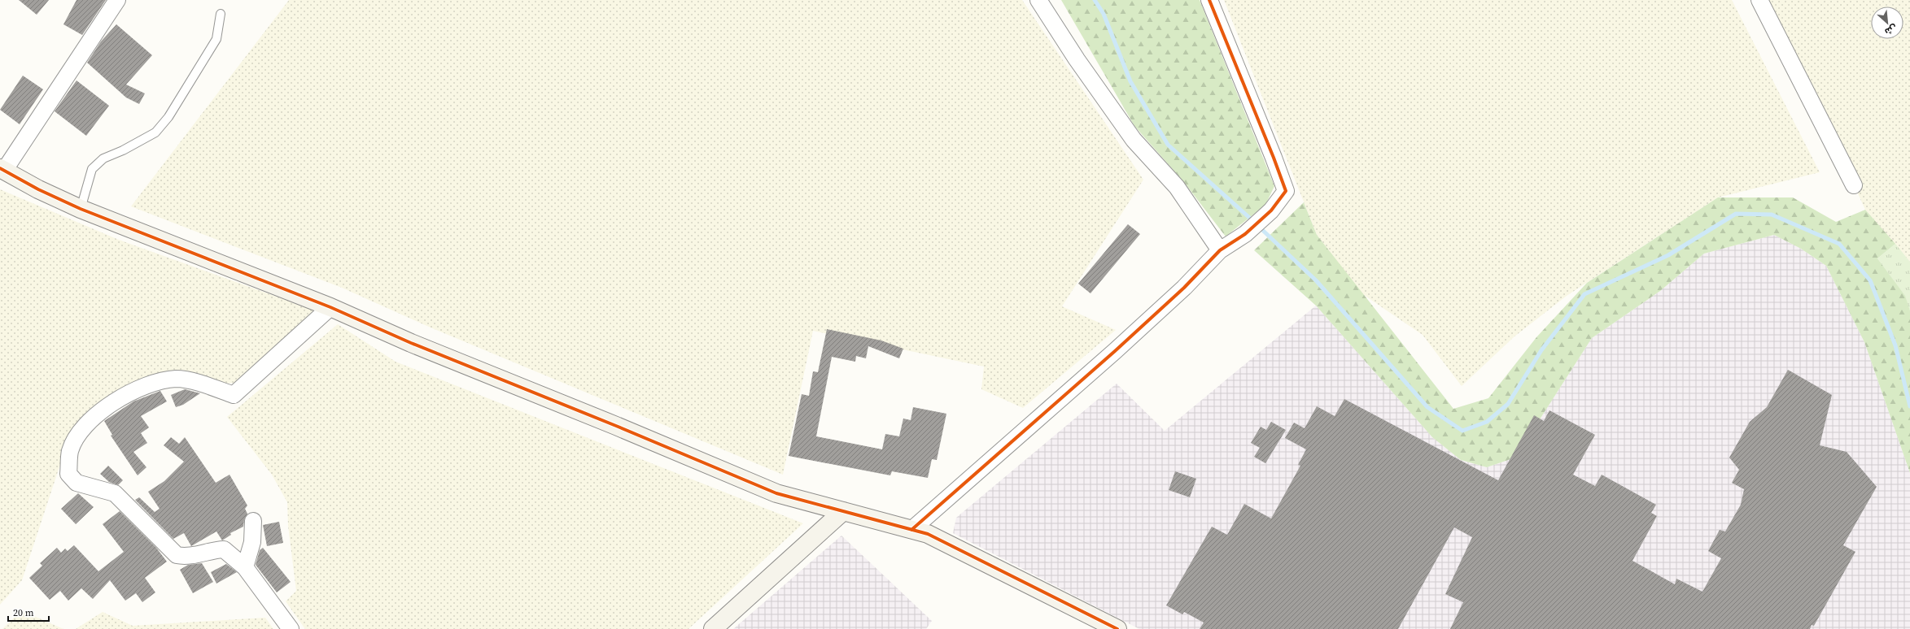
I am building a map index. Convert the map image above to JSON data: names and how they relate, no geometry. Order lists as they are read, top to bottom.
{
  "scale_bar": "20 m",
  "north": "bottom right"
}
